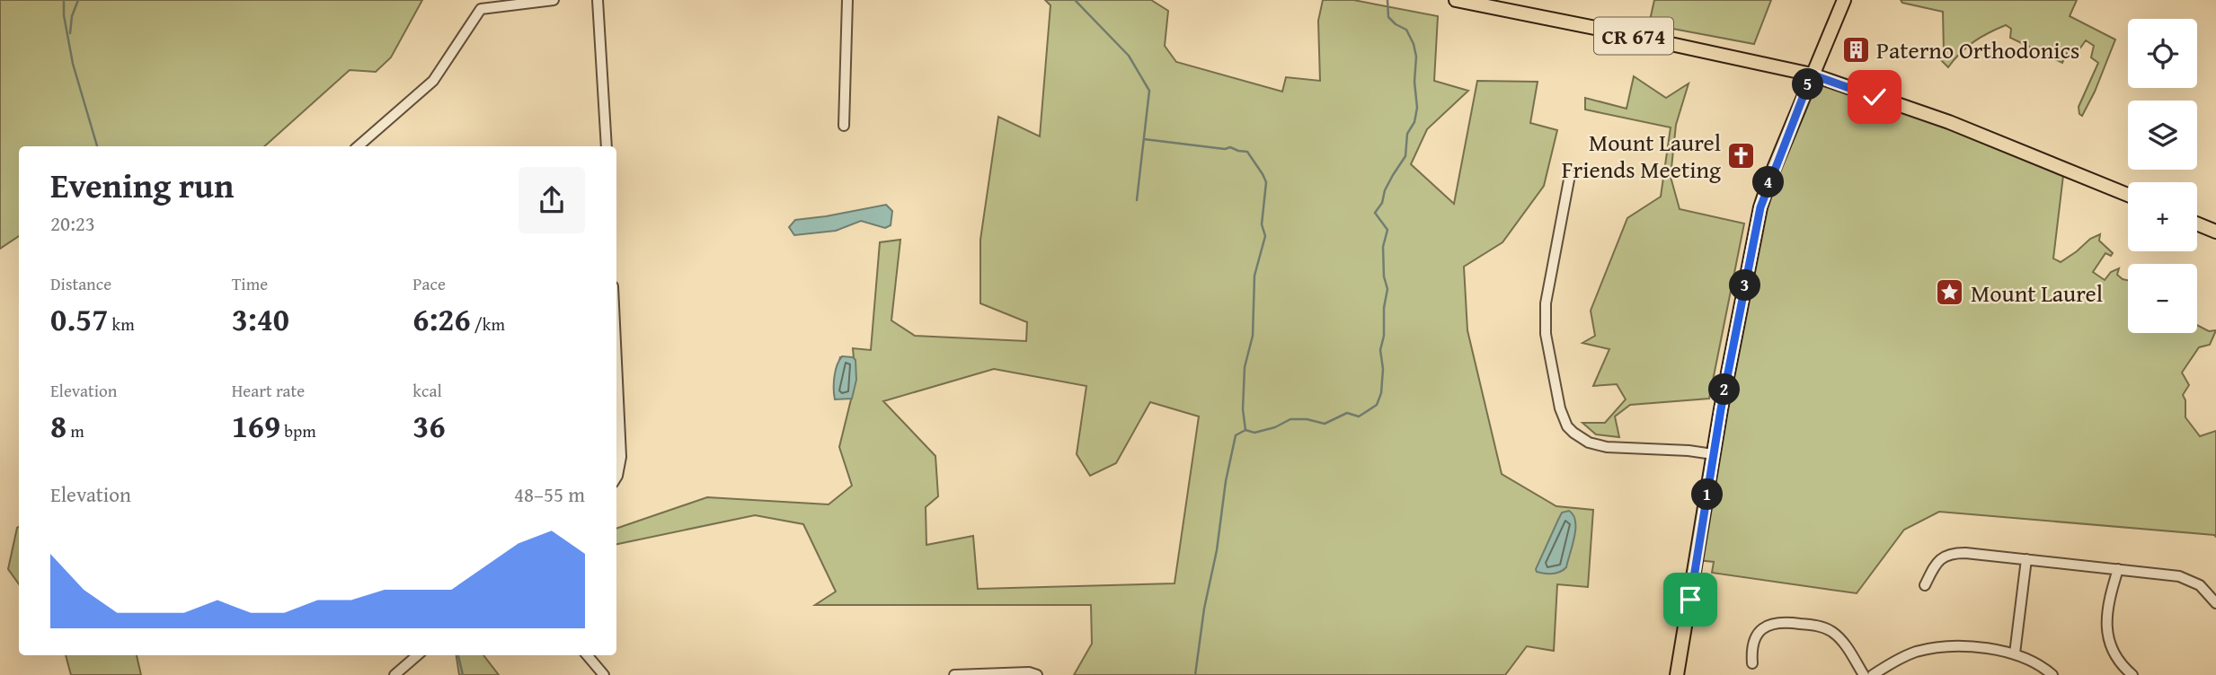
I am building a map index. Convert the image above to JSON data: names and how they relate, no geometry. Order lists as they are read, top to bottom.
{
  "streets": {
    "main road": ["CR 674"]
  },
  "places": {
    "building": ["Paterno Orthodonics"],
    "church": ["Mount Laurel Friends Meeting"],
    "place": ["Mount Laurel"]
  },
  "page": {
    "map_buttons": ["+", "−"],
    "pins": [
      "5",
      "4",
      "3",
      "2",
      "1"
    ],
    "heading": ["Evening run", "20:23"],
    "stats": [
      ["Distance", "0.57 km"],
      ["Time", "3:40"],
      ["Pace", "6:26 /km"],
      ["Elevation", "8 m"],
      ["Heart rate", "169 bpm"],
      ["kcal", "36"]
    ],
    "chart": ["Elevation", "48–55 m"]
  }
}
